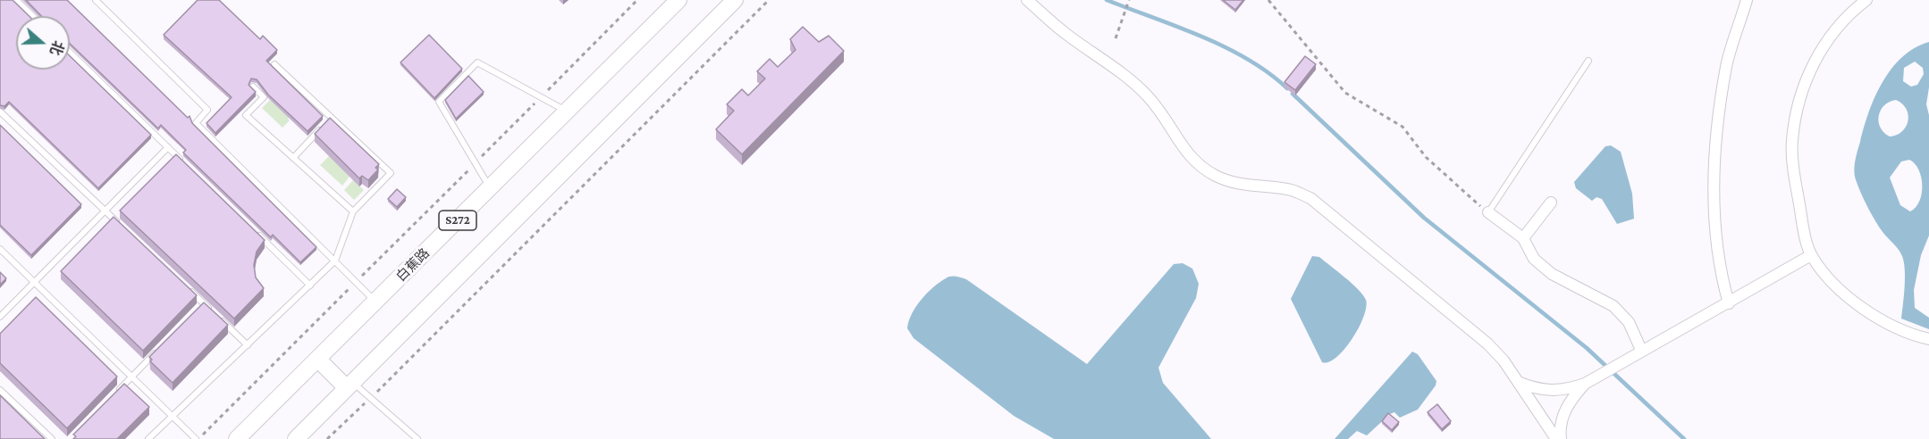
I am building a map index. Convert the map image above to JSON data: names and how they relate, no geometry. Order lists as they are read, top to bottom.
{
  "streets": {
    "main road": ["S272", "白蕉路"]
  },
  "north": "right"
}
